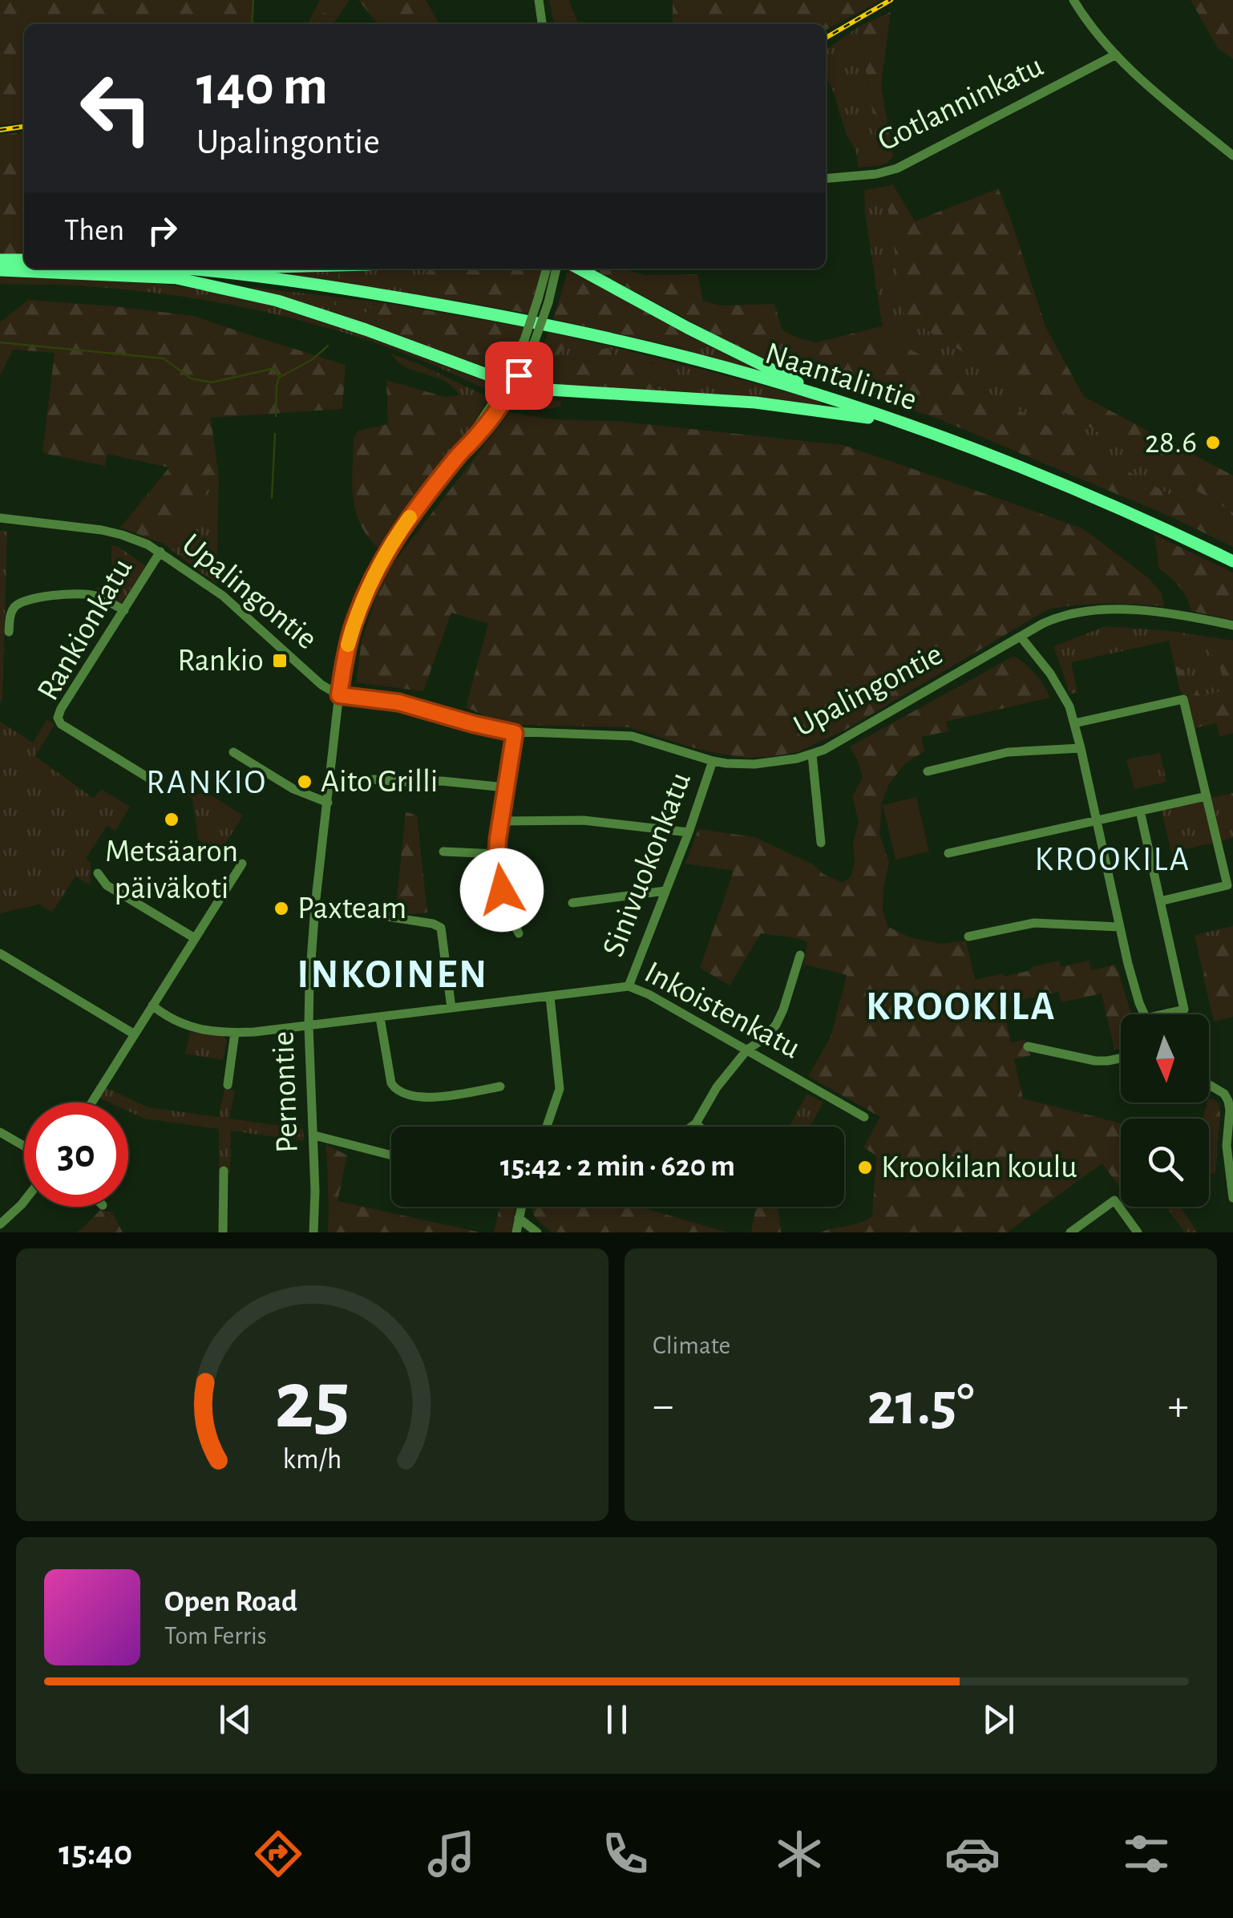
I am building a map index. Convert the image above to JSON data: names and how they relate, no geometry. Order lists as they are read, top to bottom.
{
  "streets": {
    "main road": ["Naantalintie"],
    "street": [
      "Gotlanninkatu",
      "Upalingontie",
      "Rankionkatu",
      "Sinivuokonkatu",
      "Inkoistenkatu",
      "Pernontie"
    ]
  },
  "crossings": [
    ["Upalingontie", "Rankionkatu"],
    ["Upalingontie", "Sinivuokonkatu"],
    ["Upalingontie", "Pernontie"],
    ["Sinivuokonkatu", "Inkoistenkatu"],
    ["Inkoistenkatu", "Pernontie"]
  ],
  "districts": [
    "RANKIO",
    "KROOKILA",
    "INKOINEN",
    "KROOKILA"
  ],
  "places": {
    "other": [
      "28.6",
      "Aito Grilli",
      "Metsäaron päiväkoti",
      "Paxteam",
      "Krookilan koulu"
    ],
    "transit": ["Rankio"]
  },
  "north": "bottom",
  "page": {
    "turn": ["140 m", "Upalingontie"],
    "then": "Then",
    "limit": "30",
    "trip": "15:42 · 2 min · 620 m",
    "tile": "Climate",
    "heat": ["−", "21.5°", "+"],
    "song": ["Open Road", "Tom Ferris"],
    "tabs": "15:40",
    "gauge": ["25", "km/h"]
  }
}
